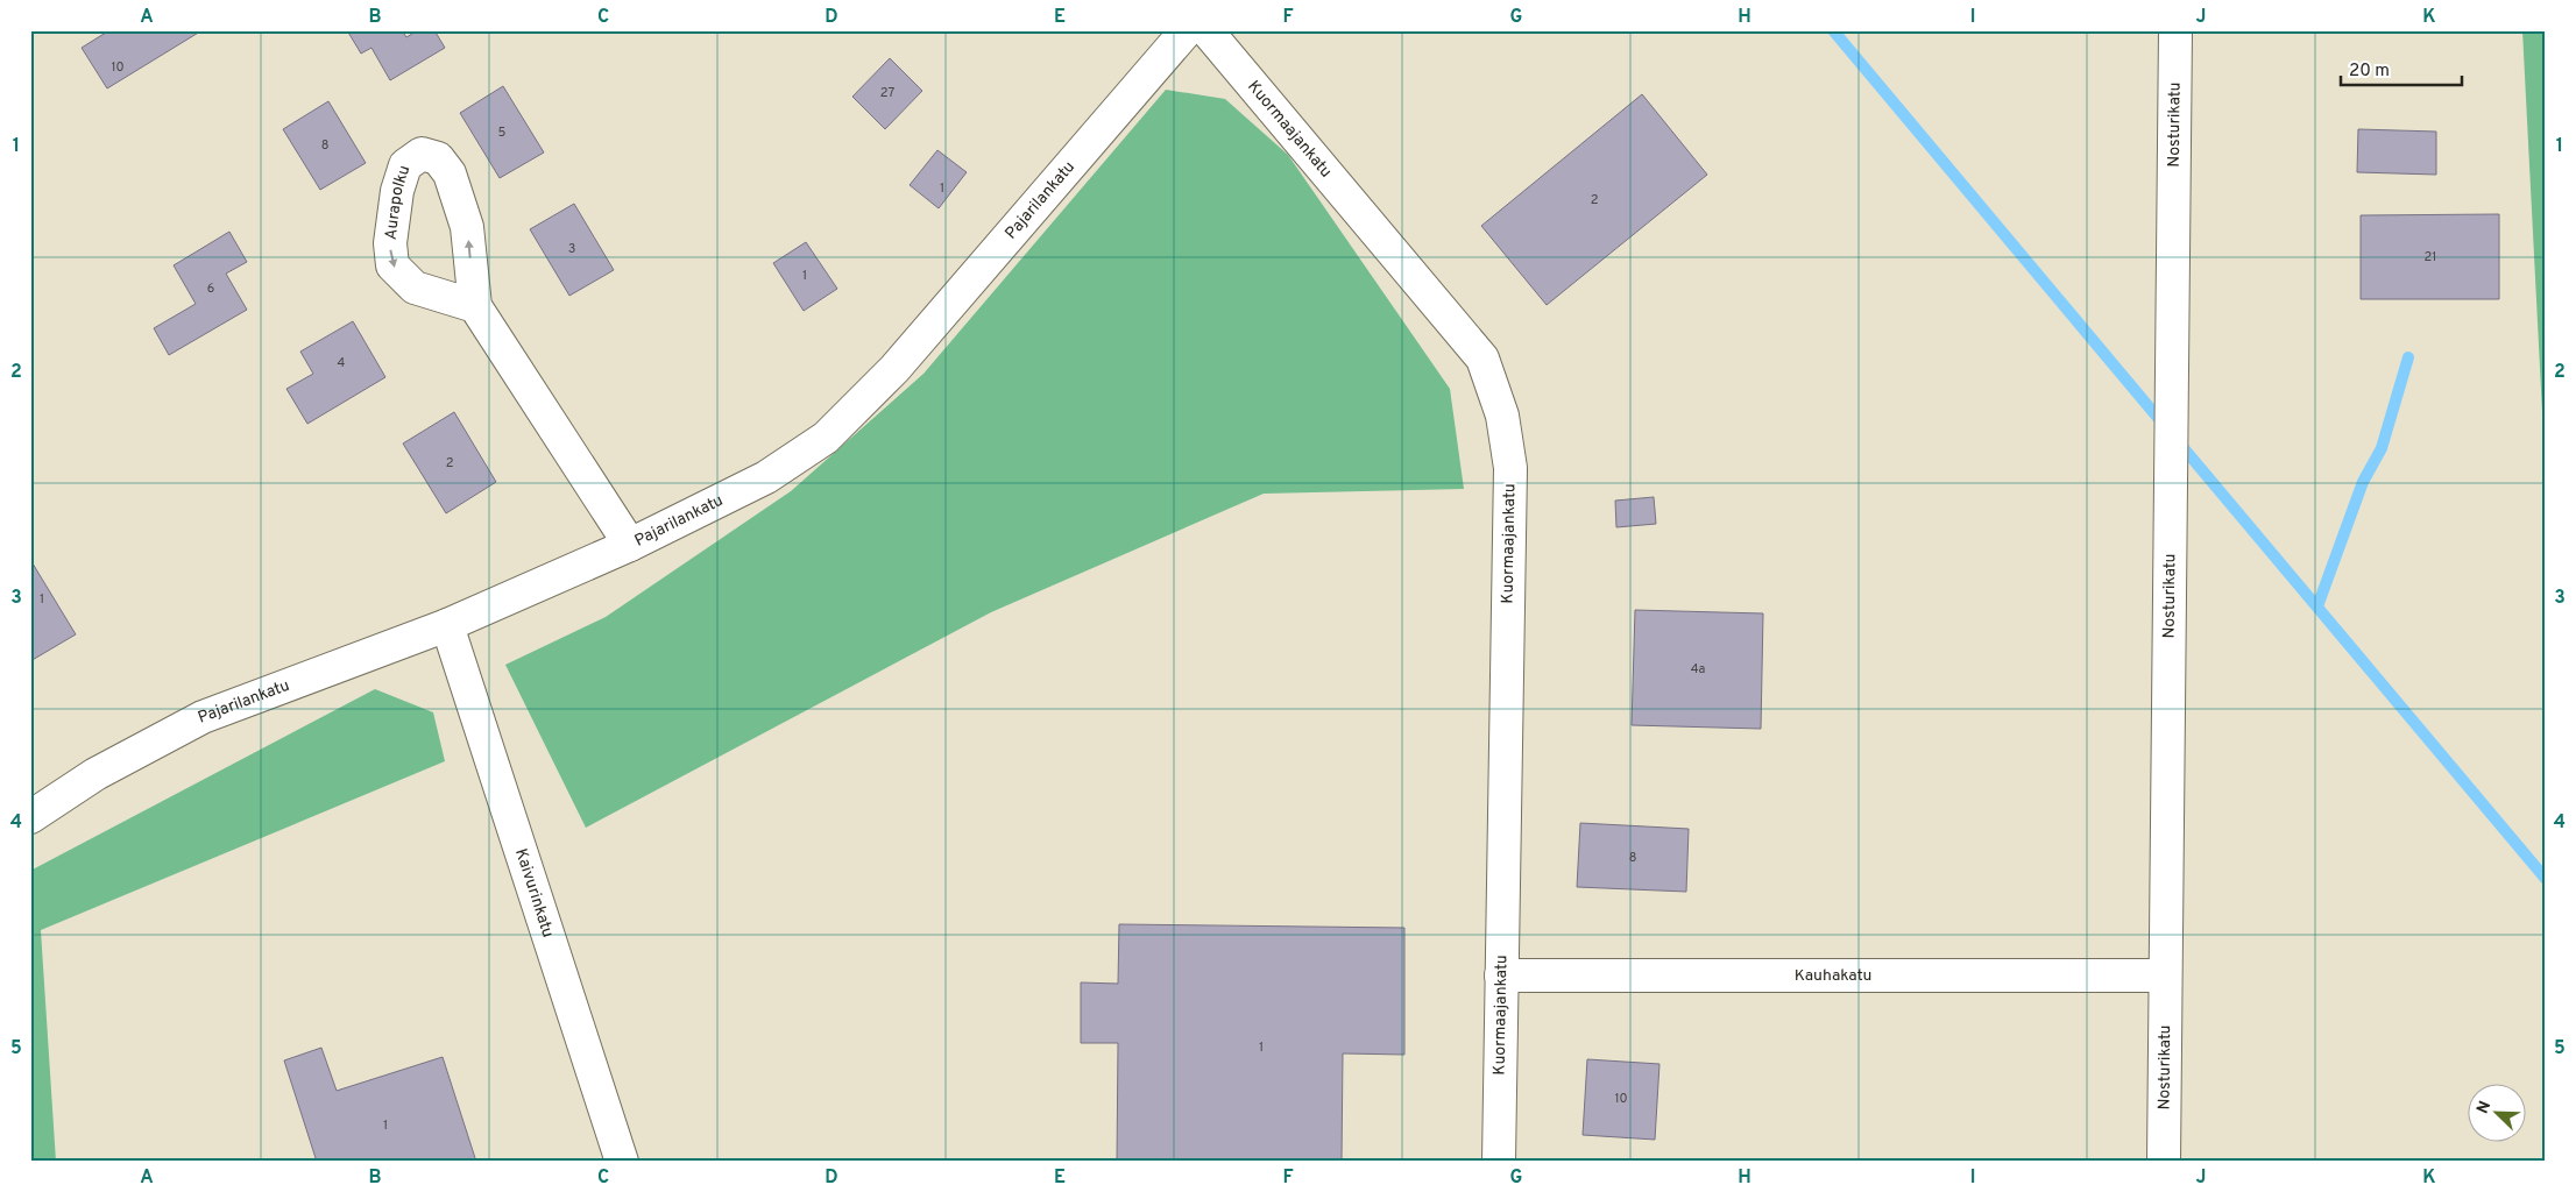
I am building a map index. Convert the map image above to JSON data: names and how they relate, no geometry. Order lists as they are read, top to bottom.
{
  "streets": {
    "street": [
      "Nosturikatu",
      "Kuormaajankatu",
      "Pajarilankatu",
      "Kaivurinkatu",
      "Kauhakatu"
    ]
  },
  "crossings": [
    ["Nosturikatu", "Kauhakatu"],
    ["Kuormaajankatu", "Kauhakatu"],
    ["Pajarilankatu", "Kaivurinkatu"]
  ],
  "house_numbers": [
    "10",
    "27",
    "5",
    "8",
    "1",
    "2",
    "3",
    "21",
    "1",
    "6",
    "4",
    "2",
    "1",
    "4a",
    "8",
    "1",
    "10",
    "1"
  ],
  "scale_bar": "20 m",
  "north": "top left",
  "grid": {
    "columns": [
      "A",
      "B",
      "C",
      "D",
      "E",
      "F",
      "G",
      "H",
      "I",
      "J",
      "K"
    ],
    "rows": [
      "1",
      "2",
      "3",
      "4",
      "5"
    ]
  }
}
